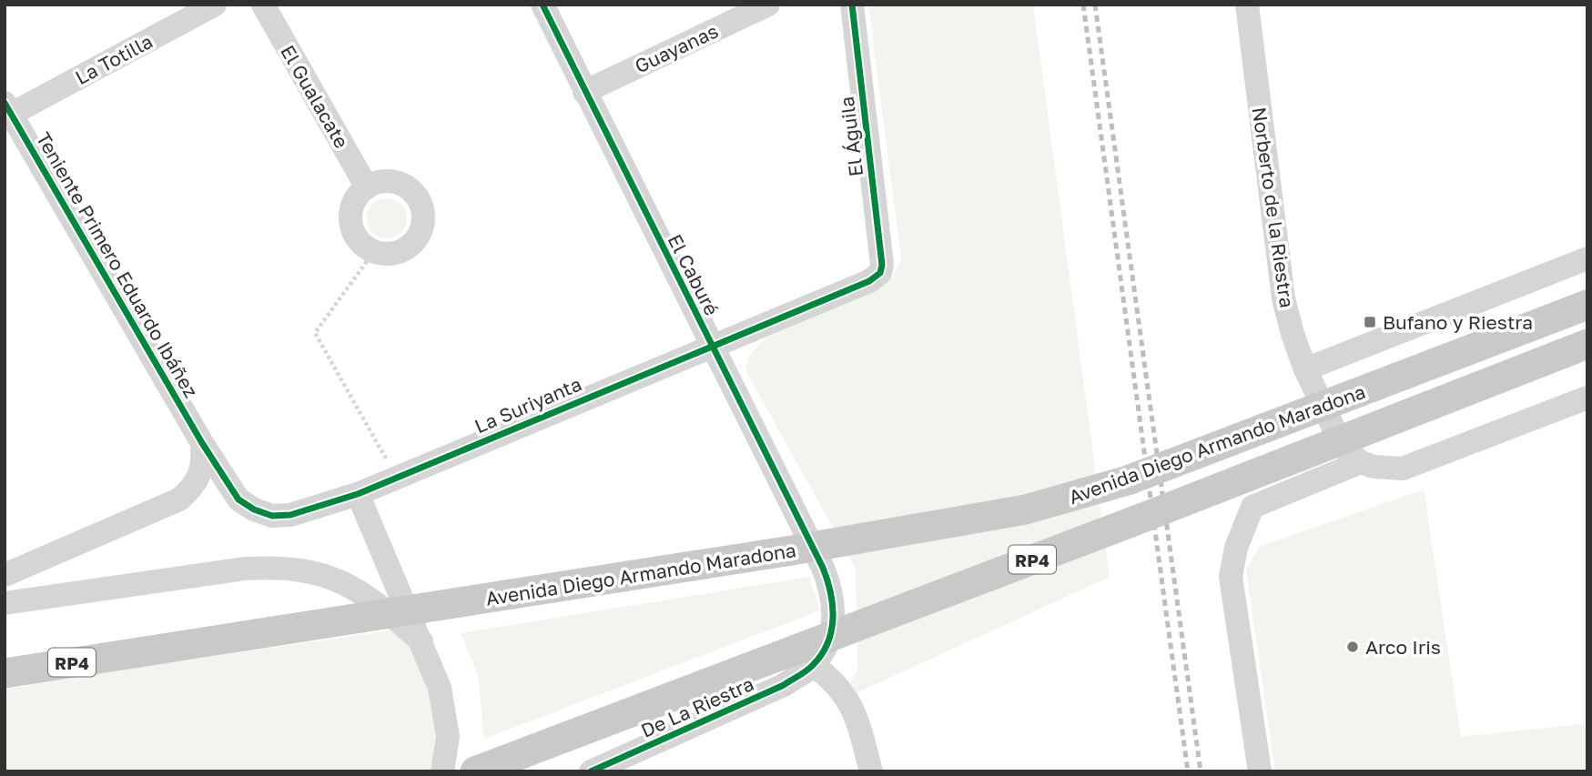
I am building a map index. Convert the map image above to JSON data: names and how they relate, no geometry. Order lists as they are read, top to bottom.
{
  "streets": {
    "main road": ["Avenida Diego Armando Maradona", "RP4"],
    "street": [
      "Guayanas",
      "La Totilla",
      "El Gualacate",
      "El Águila",
      "Norberto de la Riestra",
      "Teniente Primero Eduardo Ibáñez",
      "El Caburé",
      "La Suriyanta",
      "De La Riestra"
    ]
  },
  "crossings": [
    ["Guayanas", "El Caburé"],
    ["La Totilla", "Teniente Primero Eduardo Ibáñez"],
    ["El Águila", "La Suriyanta"],
    ["Teniente Primero Eduardo Ibáñez", "La Suriyanta"],
    ["El Caburé", "La Suriyanta"],
    ["El Caburé", "De La Riestra"]
  ],
  "places": {
    "transit": ["Bufano y Riestra"],
    "other": ["Arco Iris"]
  }
}
